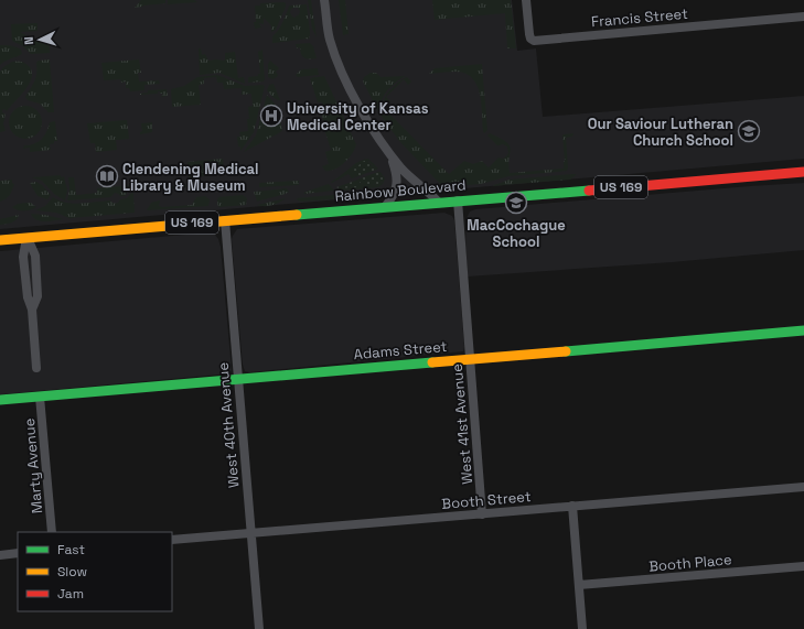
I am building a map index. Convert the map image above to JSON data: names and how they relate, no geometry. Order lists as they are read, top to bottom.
{
  "streets": {
    "main road": ["US 169", "Rainbow Boulevard", "Adams Street"],
    "street": [
      "Francis Street",
      "West 41st Avenue",
      "West 40th Avenue",
      "Marty Avenue",
      "Booth Street",
      "Booth Place"
    ]
  },
  "crossings": [
    ["Rainbow Boulevard", "West 41st Avenue"],
    ["Rainbow Boulevard", "West 40th Avenue"],
    ["Adams Street", "West 41st Avenue"],
    ["Adams Street", "West 40th Avenue"],
    ["Adams Street", "Marty Avenue"],
    ["West 41st Avenue", "Booth Street"],
    ["West 40th Avenue", "Booth Street"]
  ],
  "places": {
    "hospital": ["University of Kansas Medical Center"],
    "school or university": ["Our Saviour Lutheran Church School", "MacCochague School"],
    "library": ["Clendening Medical Library & Museum"]
  },
  "legend": ["Fast", "Slow", "Jam"],
  "north": "left"
}
